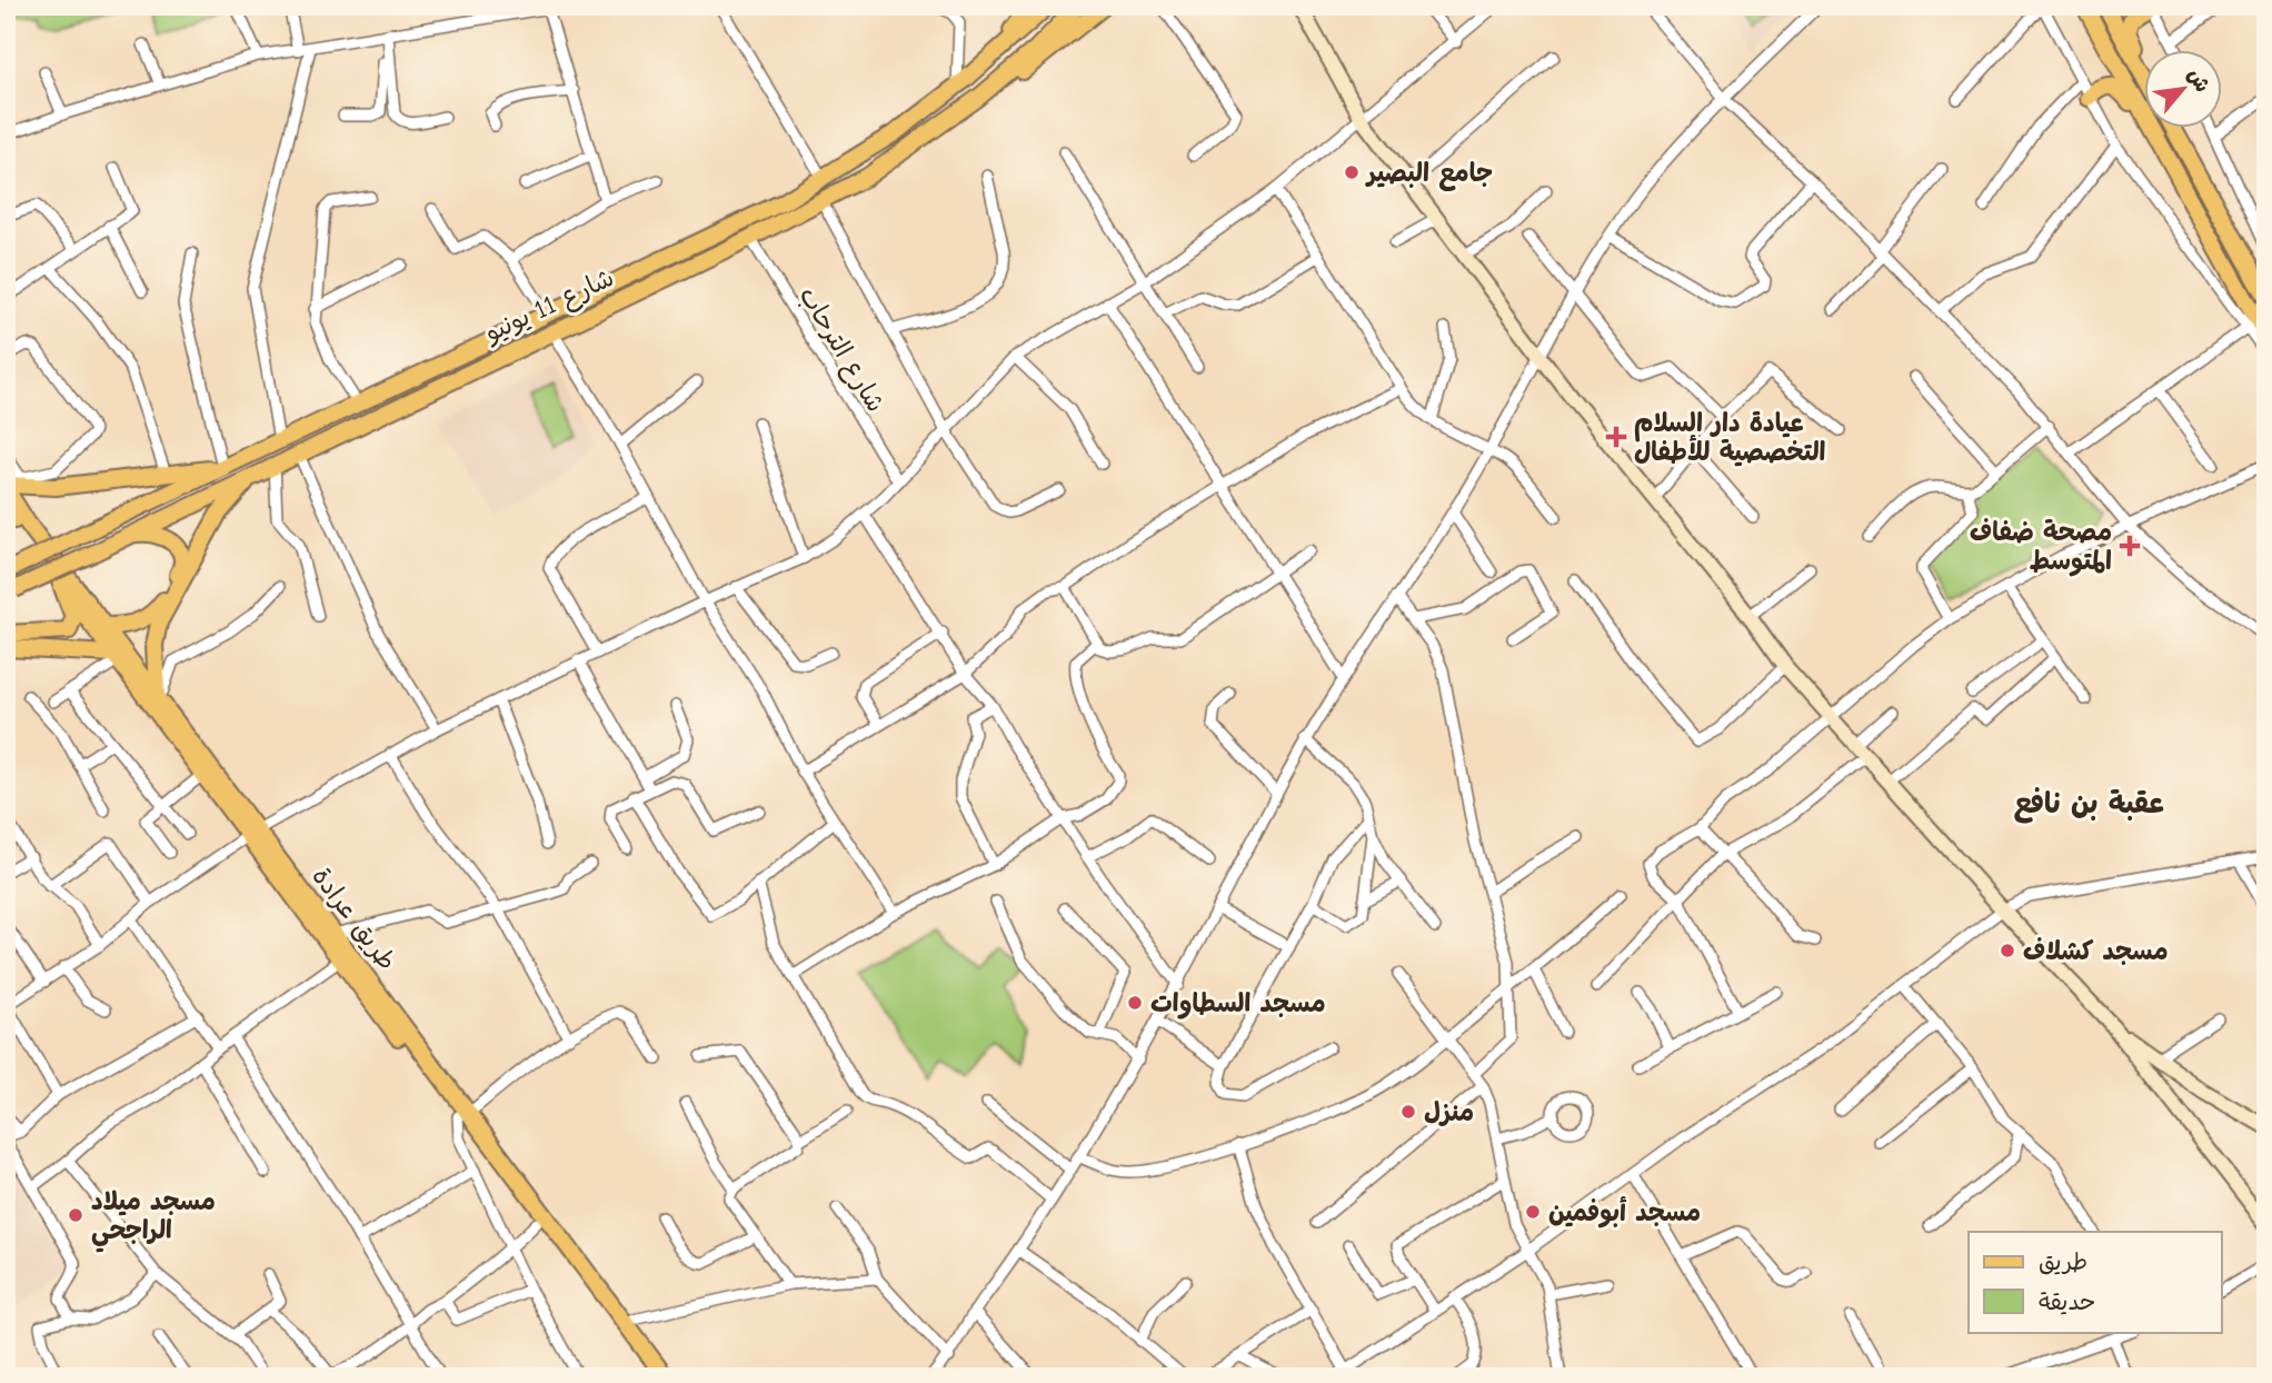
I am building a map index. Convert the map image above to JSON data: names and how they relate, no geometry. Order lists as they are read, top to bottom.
{
  "streets": {
    "main road": ["شارع 11 يونيو", "طريق عرادة"],
    "street": ["شارع الترحاب"]
  },
  "crossings": [
    ["شارع 11 يونيو", "شارع الترحاب"]
  ],
  "districts": ["عقبة بن نافع"],
  "places": {
    "other": [
      "جامع البصير",
      "مسجد كشلاف",
      "مسجد السطاوات",
      "منزل",
      "مسجد أبوفمين",
      "مسجد ميلاد الراجحي"
    ],
    "health": ["عيادة دار السلام التخصصية للأطفال", "مصحة ضفاف المتوسط"]
  },
  "legend": ["طريق", "حديقة"],
  "north": "top right"
}
